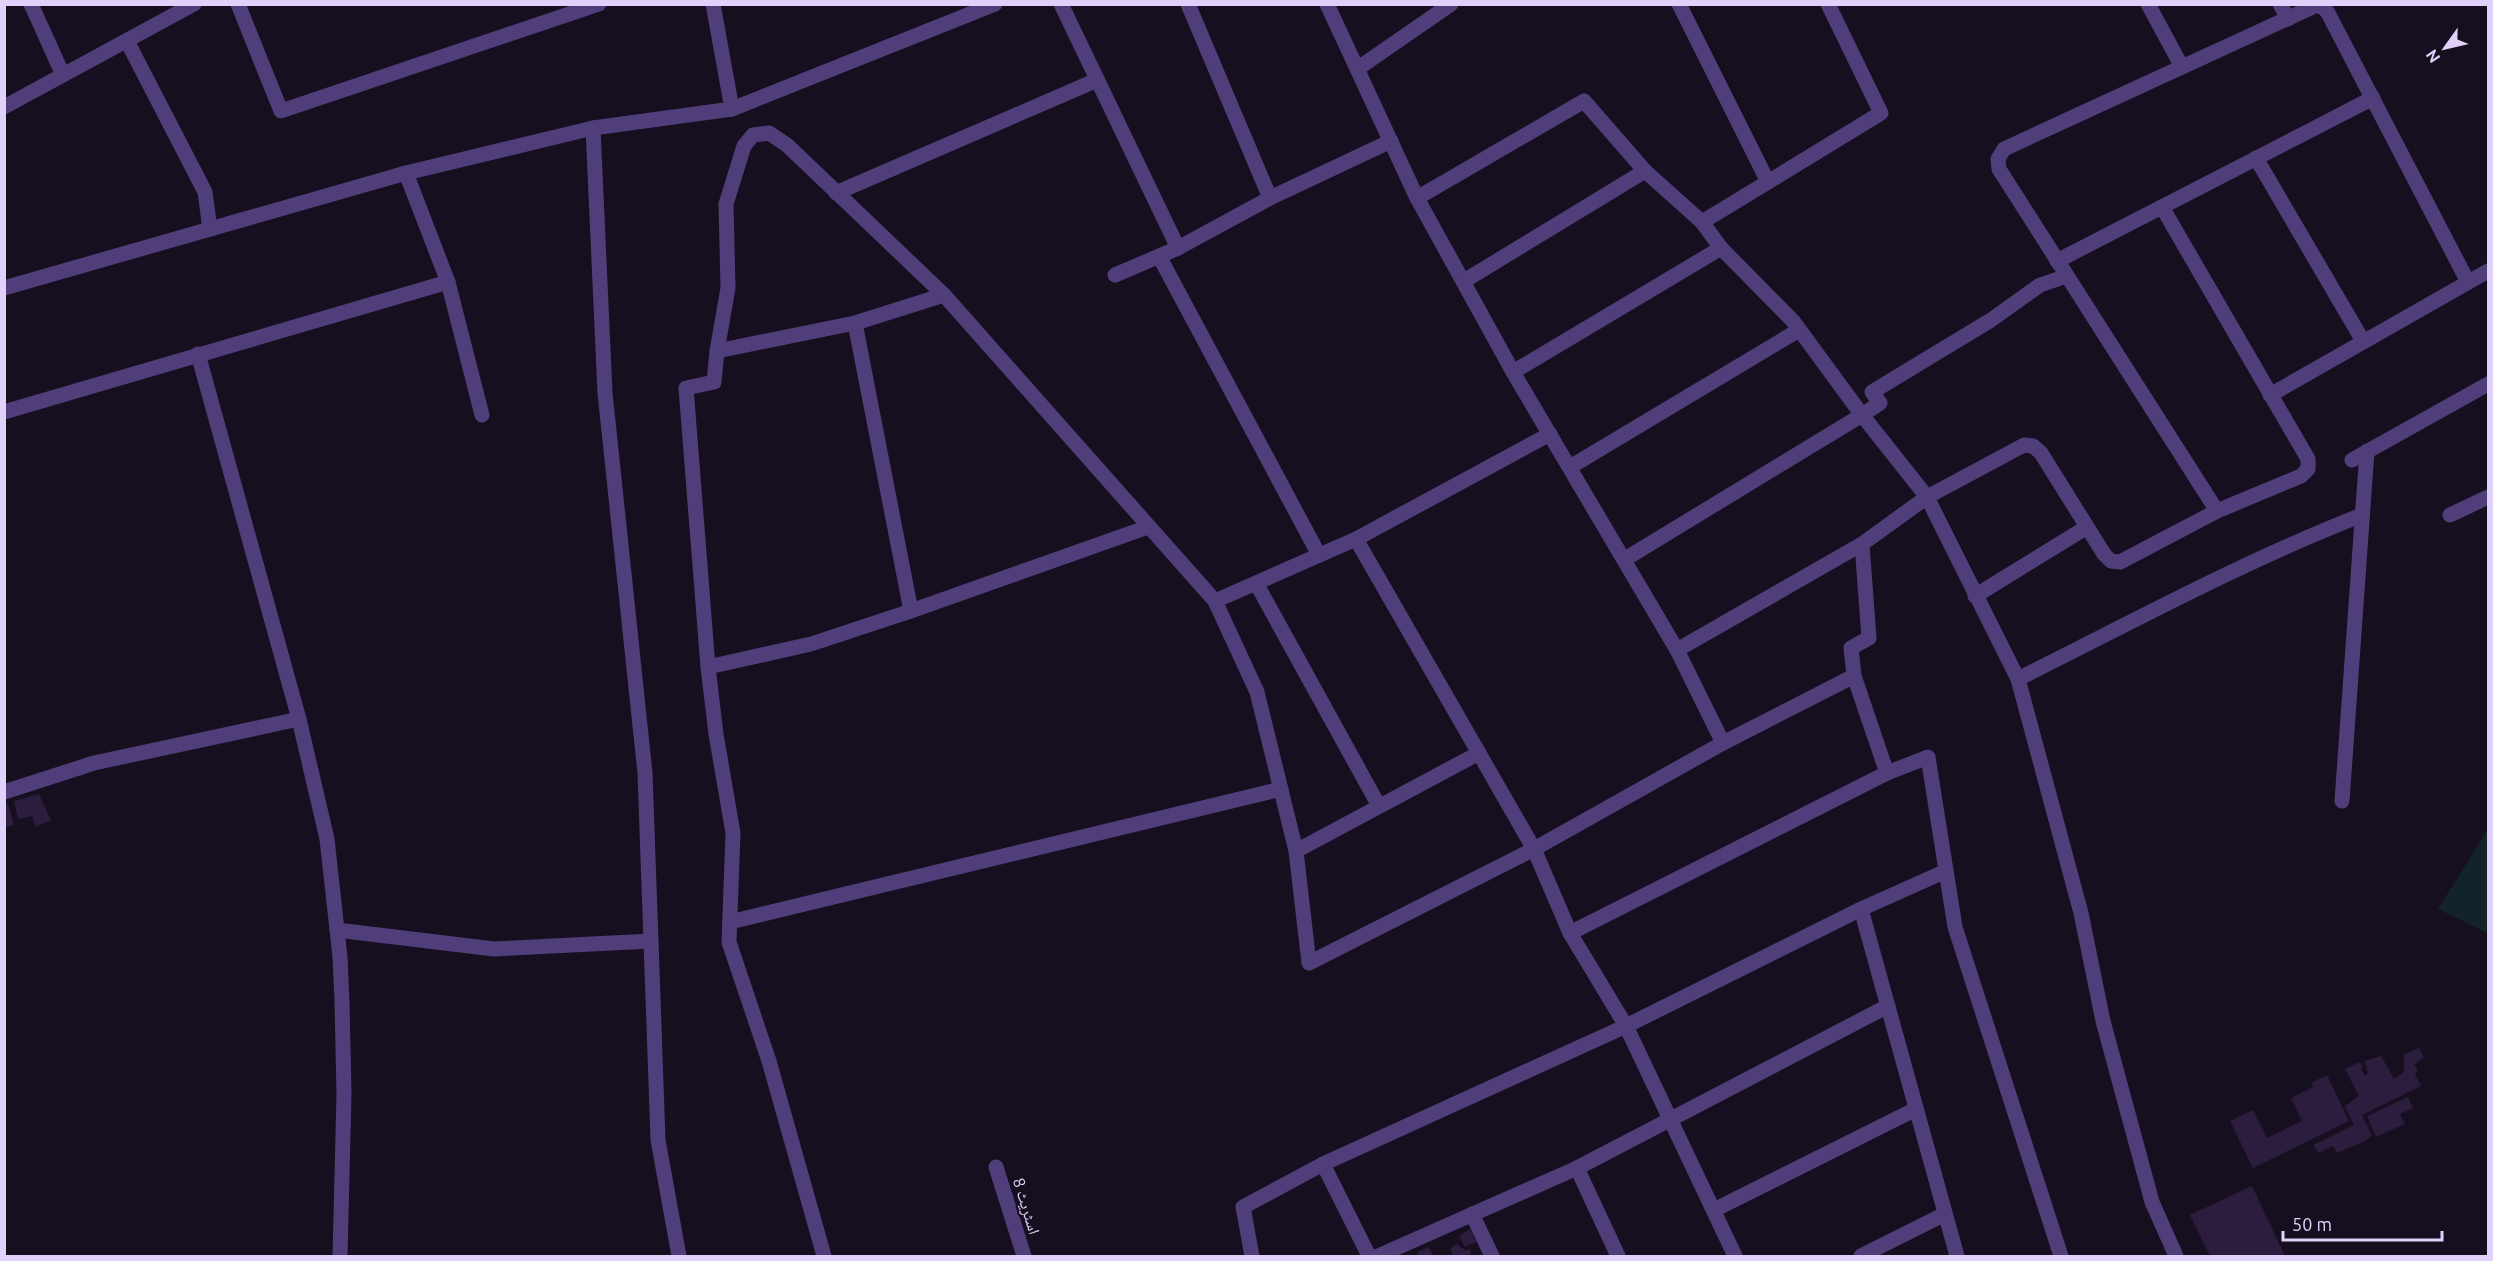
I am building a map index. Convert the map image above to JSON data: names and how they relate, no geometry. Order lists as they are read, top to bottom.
{
  "streets": {
    "street": ["اسٹریٹ 8"]
  },
  "scale_bar": "50 m",
  "north": "bottom left"
}
